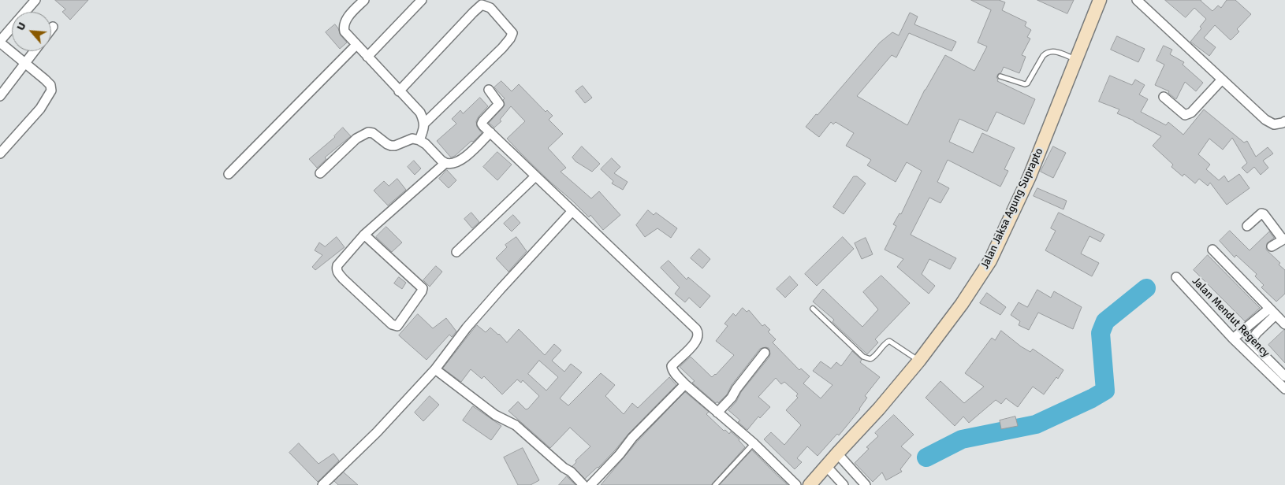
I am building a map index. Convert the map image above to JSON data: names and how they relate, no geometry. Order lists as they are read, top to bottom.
{
  "streets": {
    "main road": ["Jalan Jaksa Agung Suprapto"],
    "street": ["Jalan Mendut Regency"]
  },
  "north": "top left"
}
